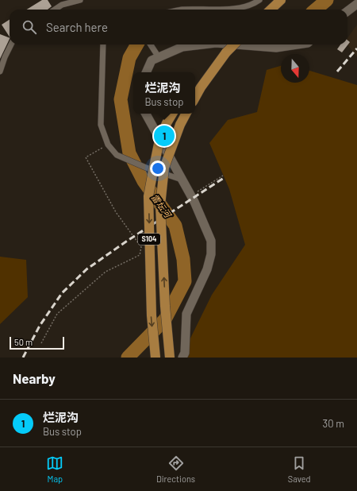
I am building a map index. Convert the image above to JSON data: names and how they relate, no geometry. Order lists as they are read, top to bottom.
{
  "streets": {
    "main road": ["S104"]
  },
  "water": ["雷坛河"],
  "scale_bar": "50 m",
  "north": "bottom",
  "page": {
    "search": "Search here",
    "popup": ["烂泥沟", "Bus stop"],
    "pins": "1",
    "scale": "50 m",
    "heading": "Nearby",
    "list": [
      {
        "mark": "1",
        "name": "烂泥沟",
        "note": "Bus stop",
        "value": "30 m"
      }
    ],
    "nav": ["Map", "Directions", "Saved"]
  }
}
